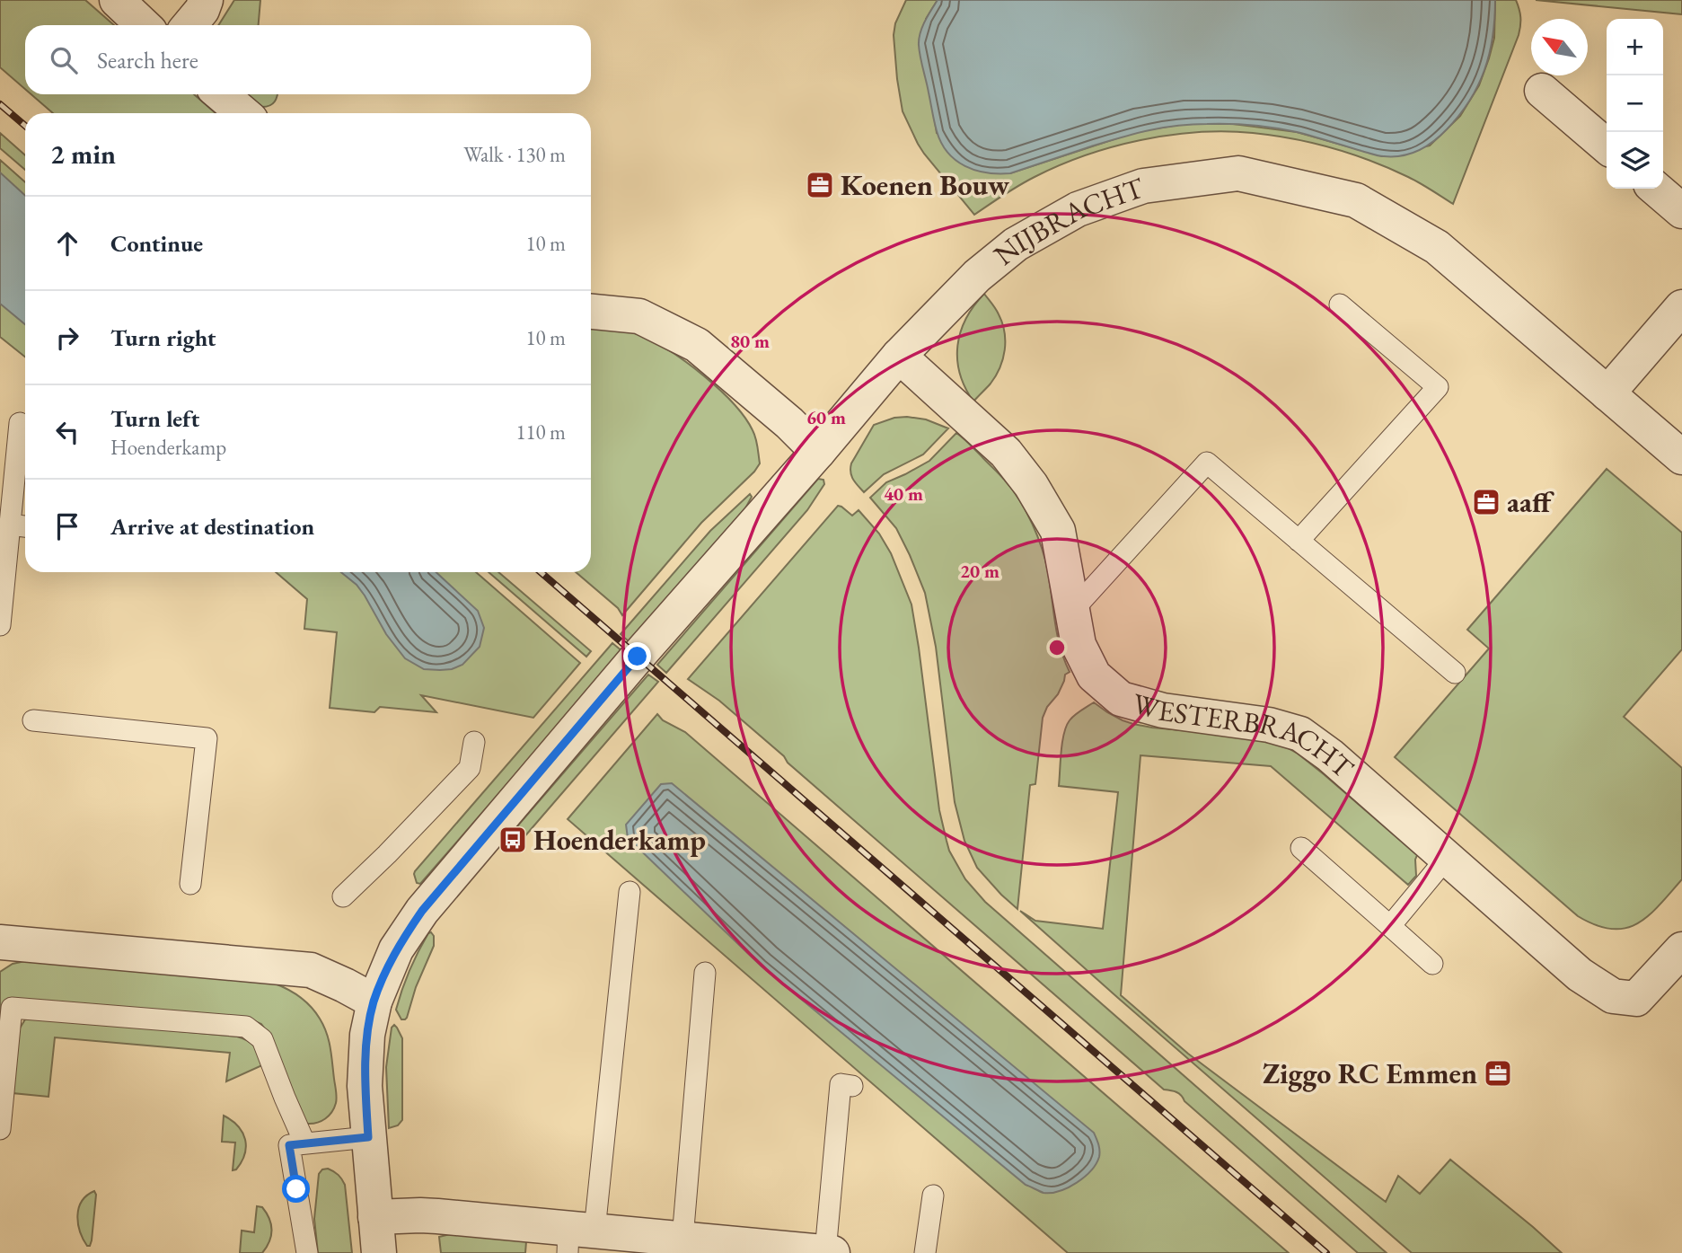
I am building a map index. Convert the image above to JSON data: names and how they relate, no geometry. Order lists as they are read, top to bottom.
{
  "streets": {
    "street": ["NIJBRACHT", "WESTERBRACHT"]
  },
  "crossings": [
    ["NIJBRACHT", "WESTERBRACHT"]
  ],
  "places": {
    "office": ["Koenen Bouw", "aaff", "Ziggo RC Emmen"],
    "bus stop": ["Hoenderkamp"]
  },
  "north": "top left",
  "page": {
    "map_buttons": ["+", "−"],
    "search": "Search here",
    "heading": ["2 min", "Walk · 130 m"],
    "list": [
      ["Continue", "10 m"],
      ["Turn right", "10 m"],
      ["Turn left", "Hoenderkamp", "110 m"],
      "Arrive at destination"
    ]
  },
  "rings": [
    "80 m",
    "60 m",
    "40 m",
    "20 m"
  ]
}
